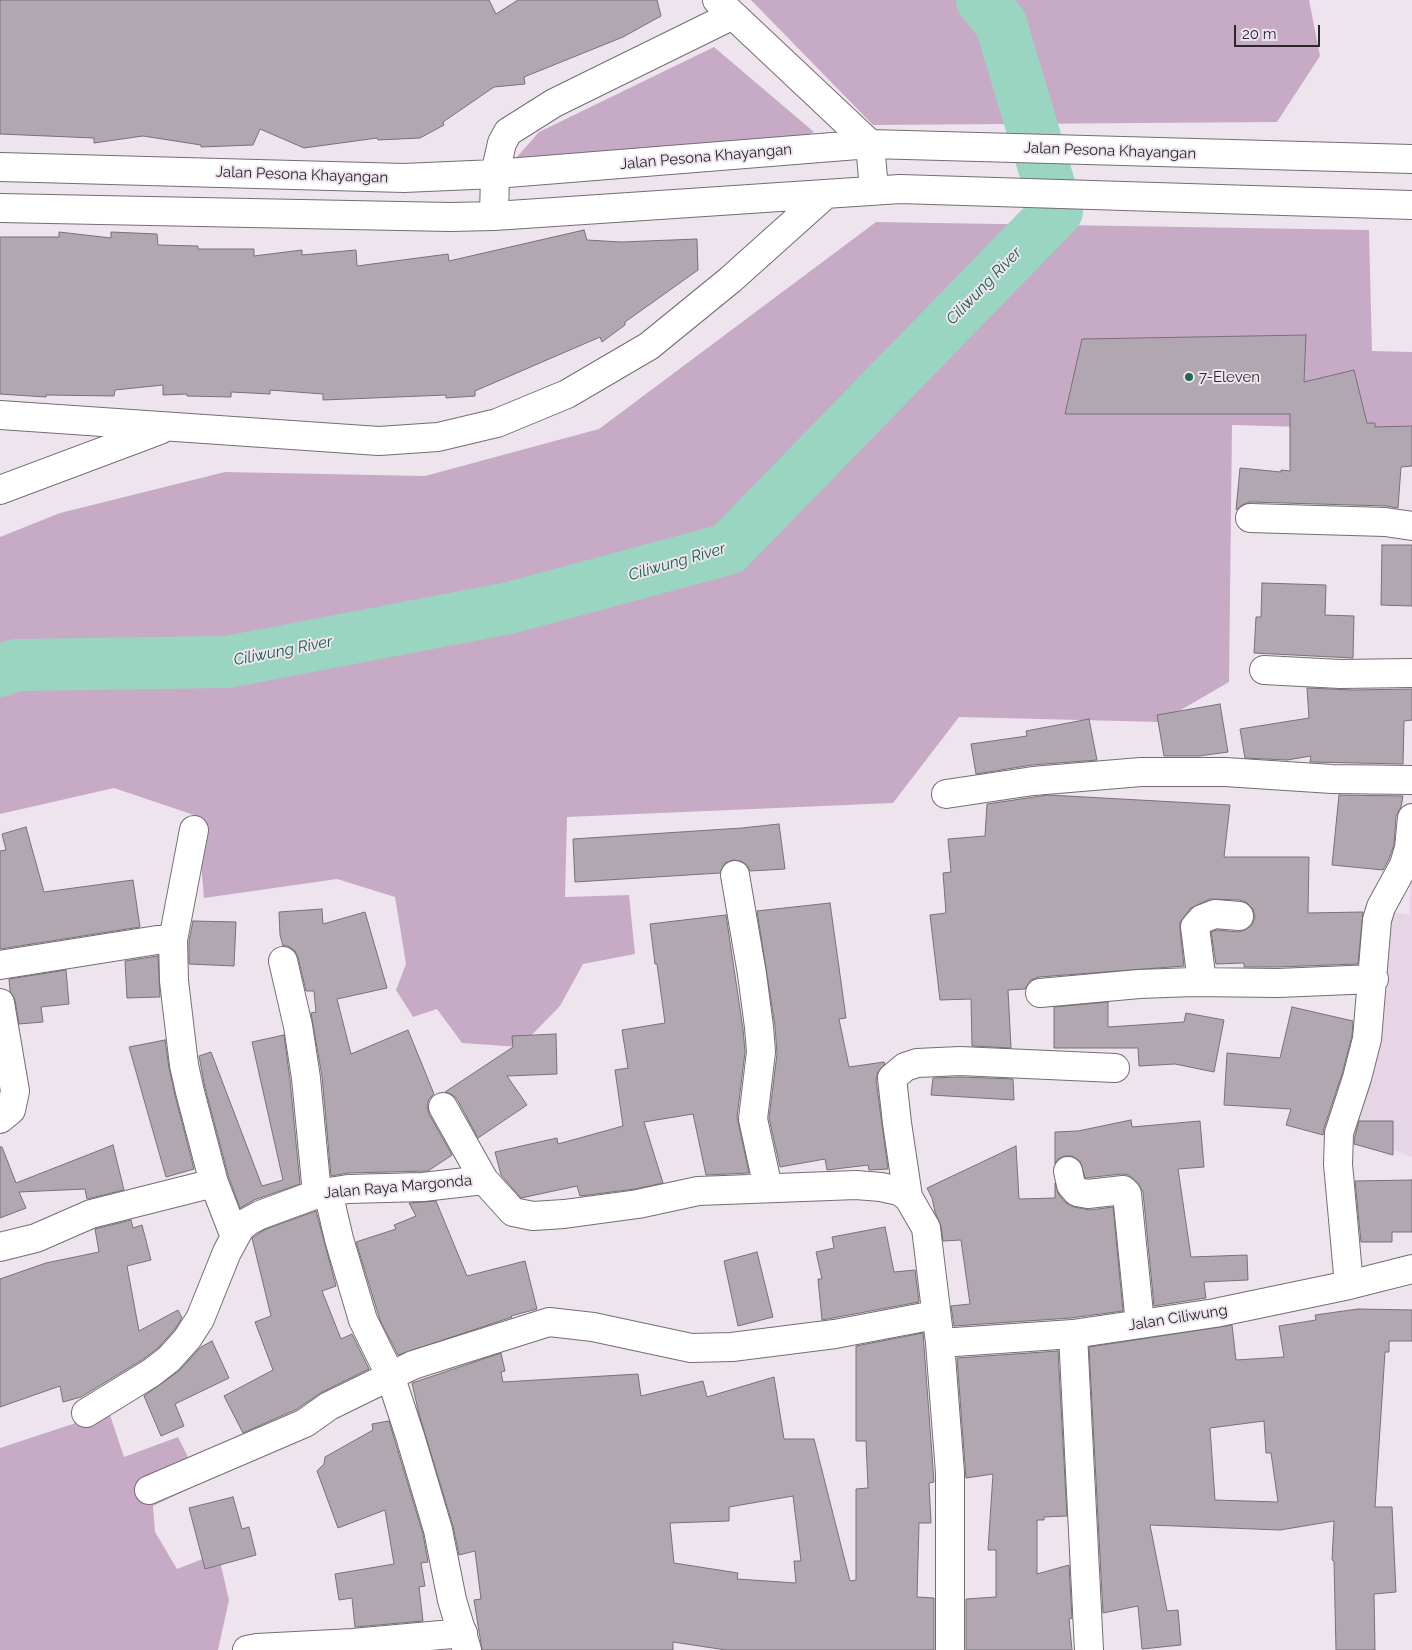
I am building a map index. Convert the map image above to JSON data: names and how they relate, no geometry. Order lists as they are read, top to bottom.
{
  "streets": {
    "street": ["Jalan Pesona Khayangan", "Jalan Raya Margonda", "Jalan Ciliwung"]
  },
  "water": ["Ciliwung River"],
  "places": ["7-Eleven"],
  "scale_bar": "20 m"
}
